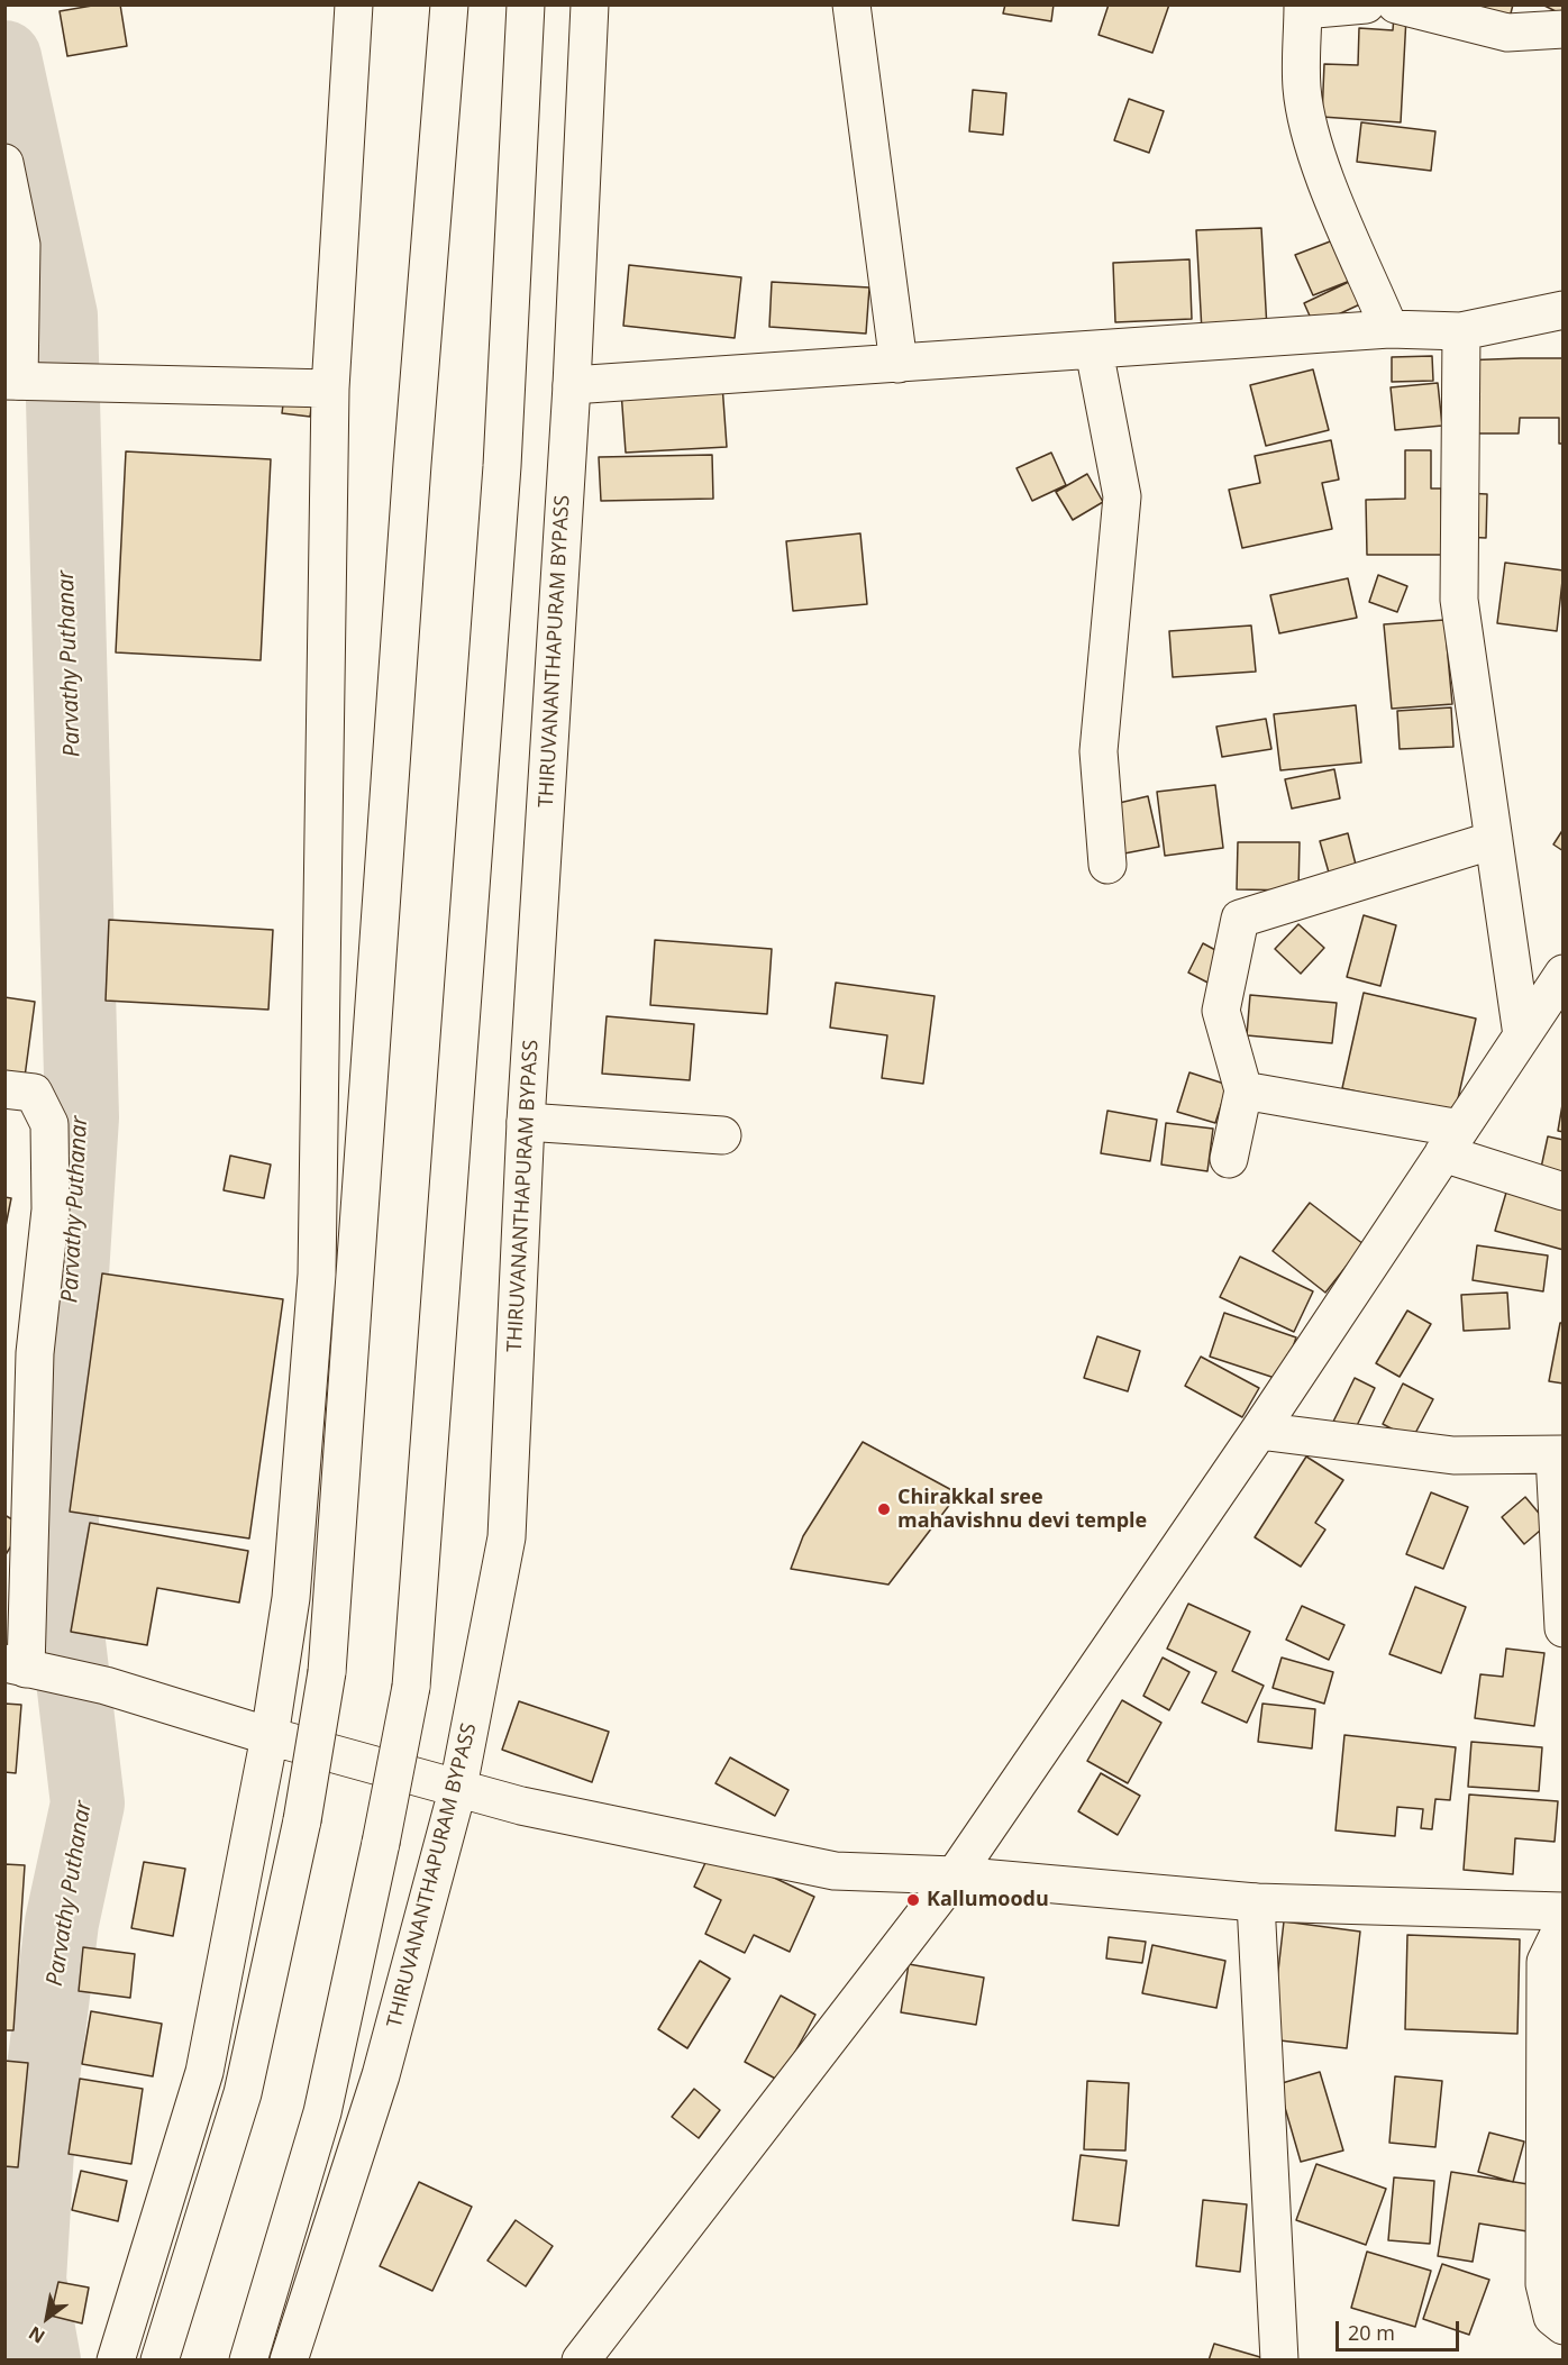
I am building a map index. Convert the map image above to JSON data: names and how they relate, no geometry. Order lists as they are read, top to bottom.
{
  "streets": {
    "main road": ["THIRUVANANTHAPURAM BYPASS"]
  },
  "water": ["Parvathy Puthanar"],
  "places": ["Chirakkal sree mahavishnu devi temple", "Kallumoodu"],
  "scale_bar": "20 m",
  "north": "bottom left"
}
